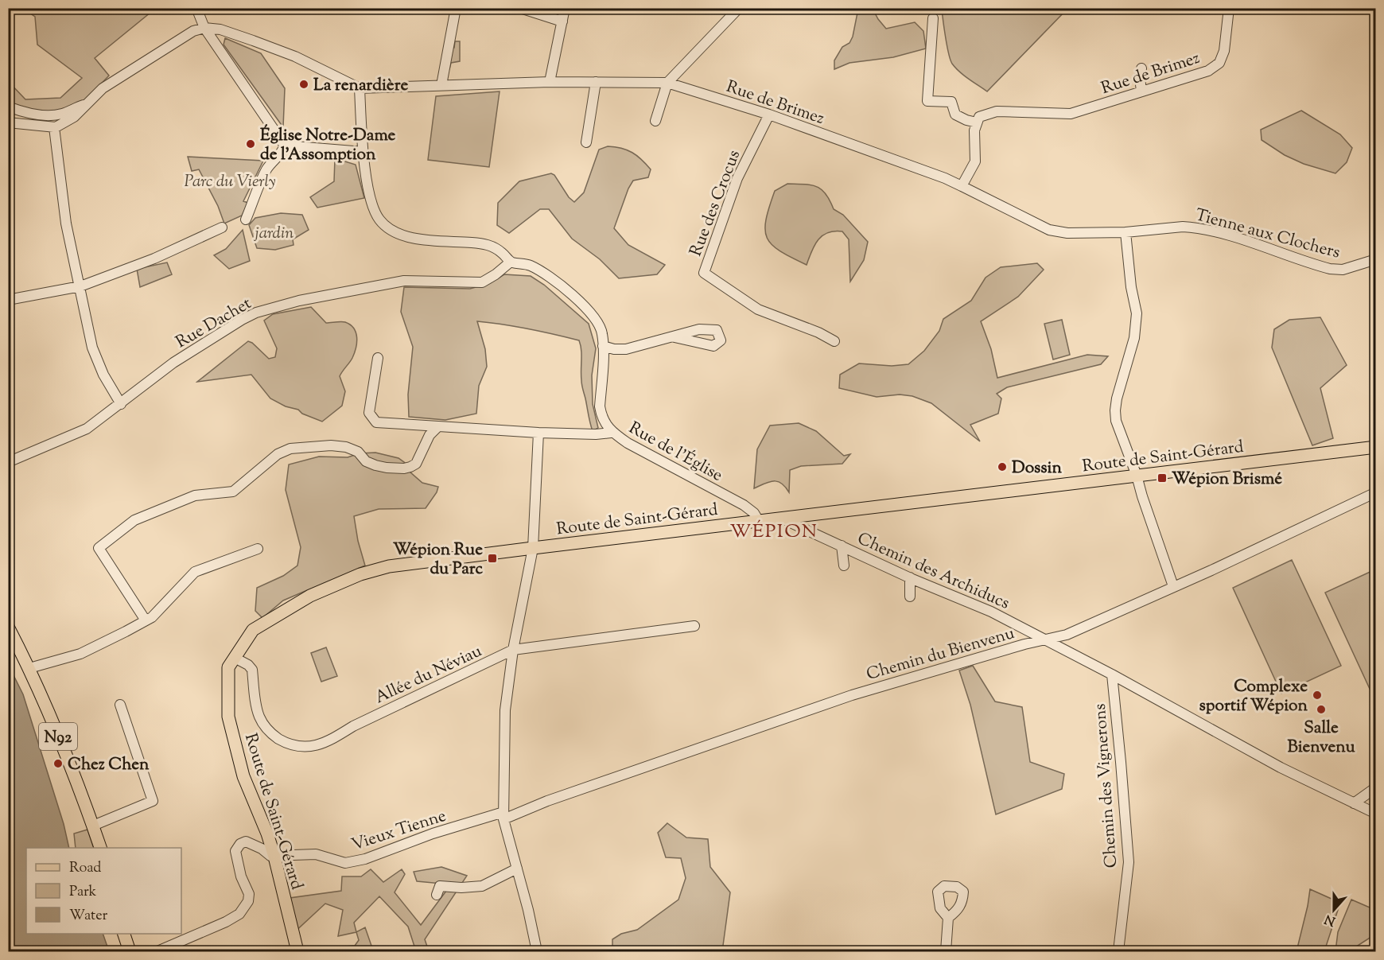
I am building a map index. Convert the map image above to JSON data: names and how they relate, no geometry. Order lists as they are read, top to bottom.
{
  "streets": {
    "main road": ["Route de Saint-Gérard", "N92"],
    "street": [
      "Rue de Brimez",
      "Rue des Crocus",
      "Tienne aux Clochers",
      "Rue Dachet",
      "Rue de l'Église",
      "Chemin des Archiducs",
      "Chemin du Bienvenu",
      "Allée du Néviau",
      "Chemin des Vignerons",
      "Vieux Tienne"
    ]
  },
  "crossings": [
    ["Rue de Brimez", "Rue des Crocus"],
    ["Rue de Brimez", "Tienne aux Clochers"],
    ["Rue de Brimez", "Rue de l'Église"],
    ["Rue Dachet", "Rue de l'Église"],
    ["Rue de l'Église", "Route de Saint-Gérard"],
    ["Route de Saint-Gérard", "Chemin des Archiducs"],
    ["Route de Saint-Gérard", "Allée du Néviau"],
    ["Route de Saint-Gérard", "Vieux Tienne"],
    ["Chemin des Archiducs", "Chemin du Bienvenu"],
    ["Chemin des Archiducs", "Chemin des Vignerons"],
    ["Chemin du Bienvenu", "Vieux Tienne"]
  ],
  "districts": ["WÉPION"],
  "parks": ["Parc du Vierly", "jardin"],
  "places": {
    "other": [
      "La renardière",
      "Église Notre-Dame de l'Assomption",
      "Dossin",
      "Complexe sportif Wépion",
      "Salle Bienvenu",
      "Chez Chen"
    ],
    "transit": ["Wépion Brismé", "Wépion Rue du Parc"]
  },
  "legend": ["Road", "Park", "Water"],
  "north": "bottom"
}
